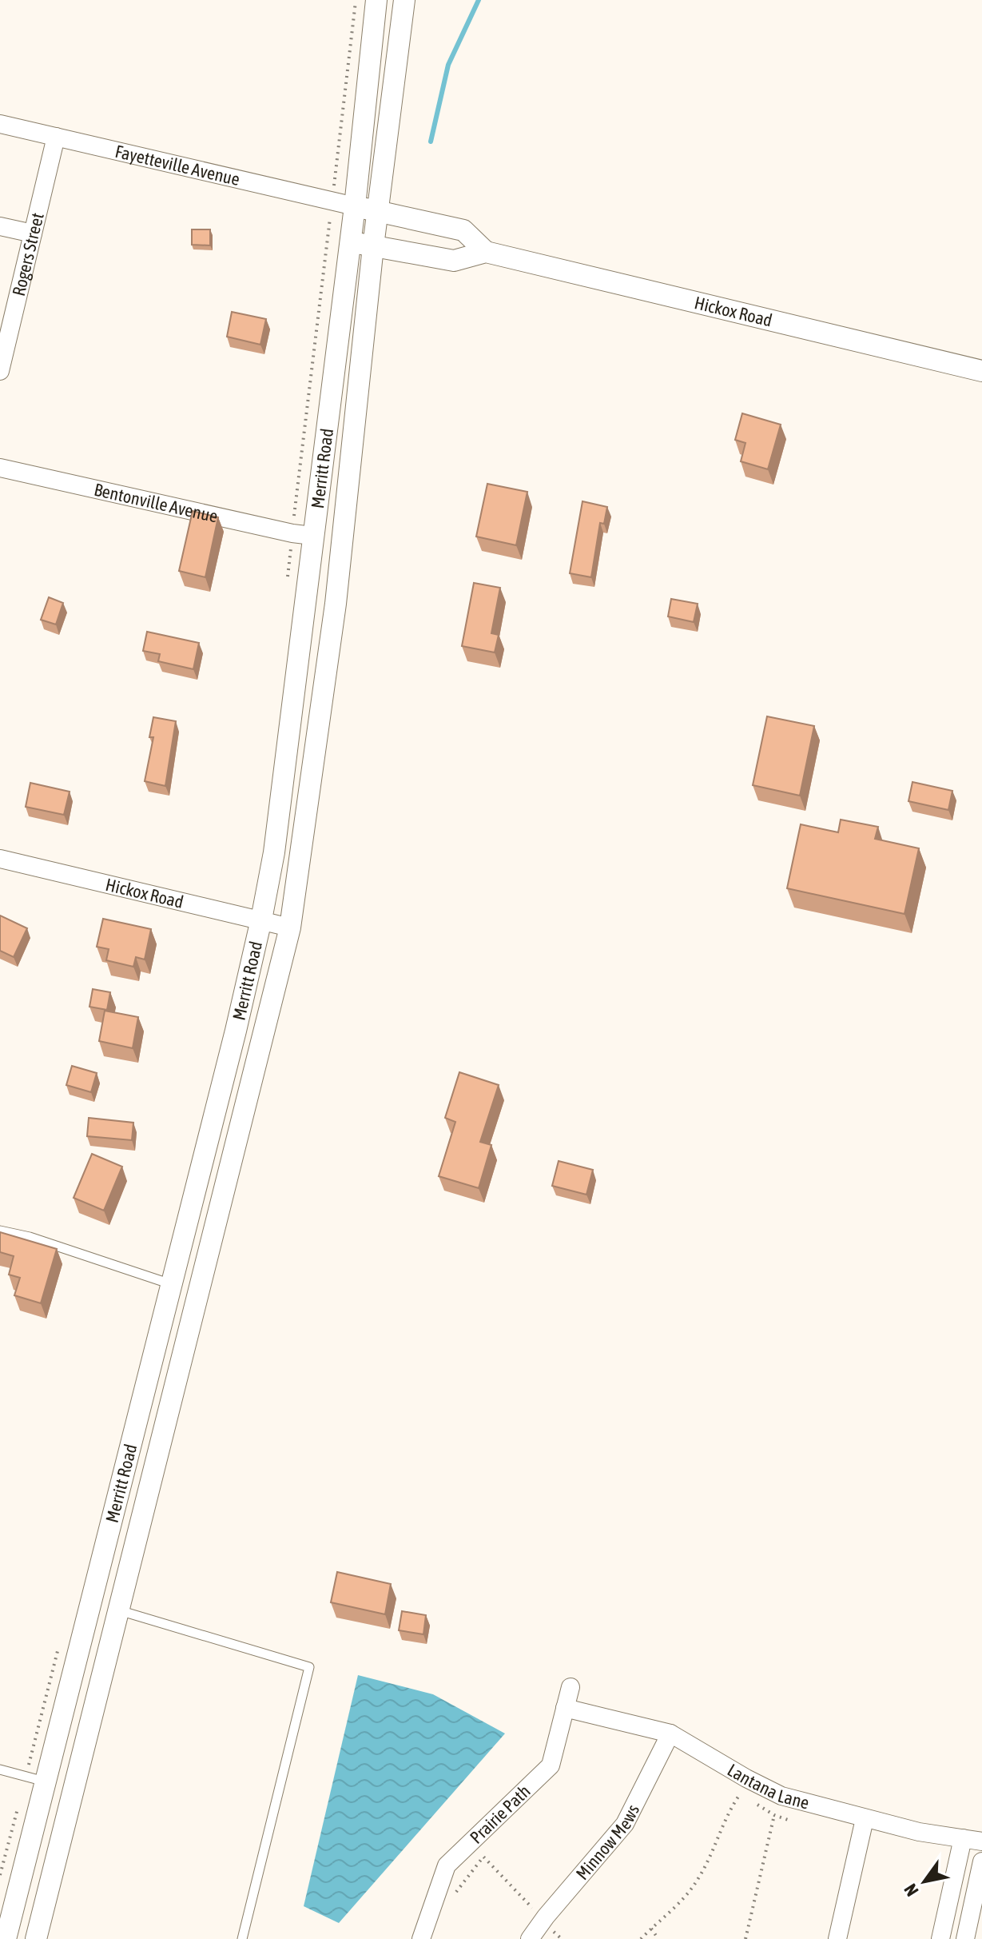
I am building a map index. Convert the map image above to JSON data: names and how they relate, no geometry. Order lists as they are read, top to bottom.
{
  "streets": {
    "street": [
      "Fayetteville Avenue",
      "Rogers Street",
      "Hickox Road",
      "Merritt Road",
      "Bentonville Avenue",
      "Lantana Lane",
      "Prairie Path",
      "Minnow Mews"
    ]
  },
  "crossings": [
    ["Fayetteville Avenue", "Rogers Street"],
    ["Fayetteville Avenue", "Hickox Road"],
    ["Fayetteville Avenue", "Merritt Road"],
    ["Hickox Road", "Merritt Road"],
    ["Merritt Road", "Bentonville Avenue"],
    ["Lantana Lane", "Prairie Path"],
    ["Lantana Lane", "Minnow Mews"]
  ],
  "north": "bottom left"
}
